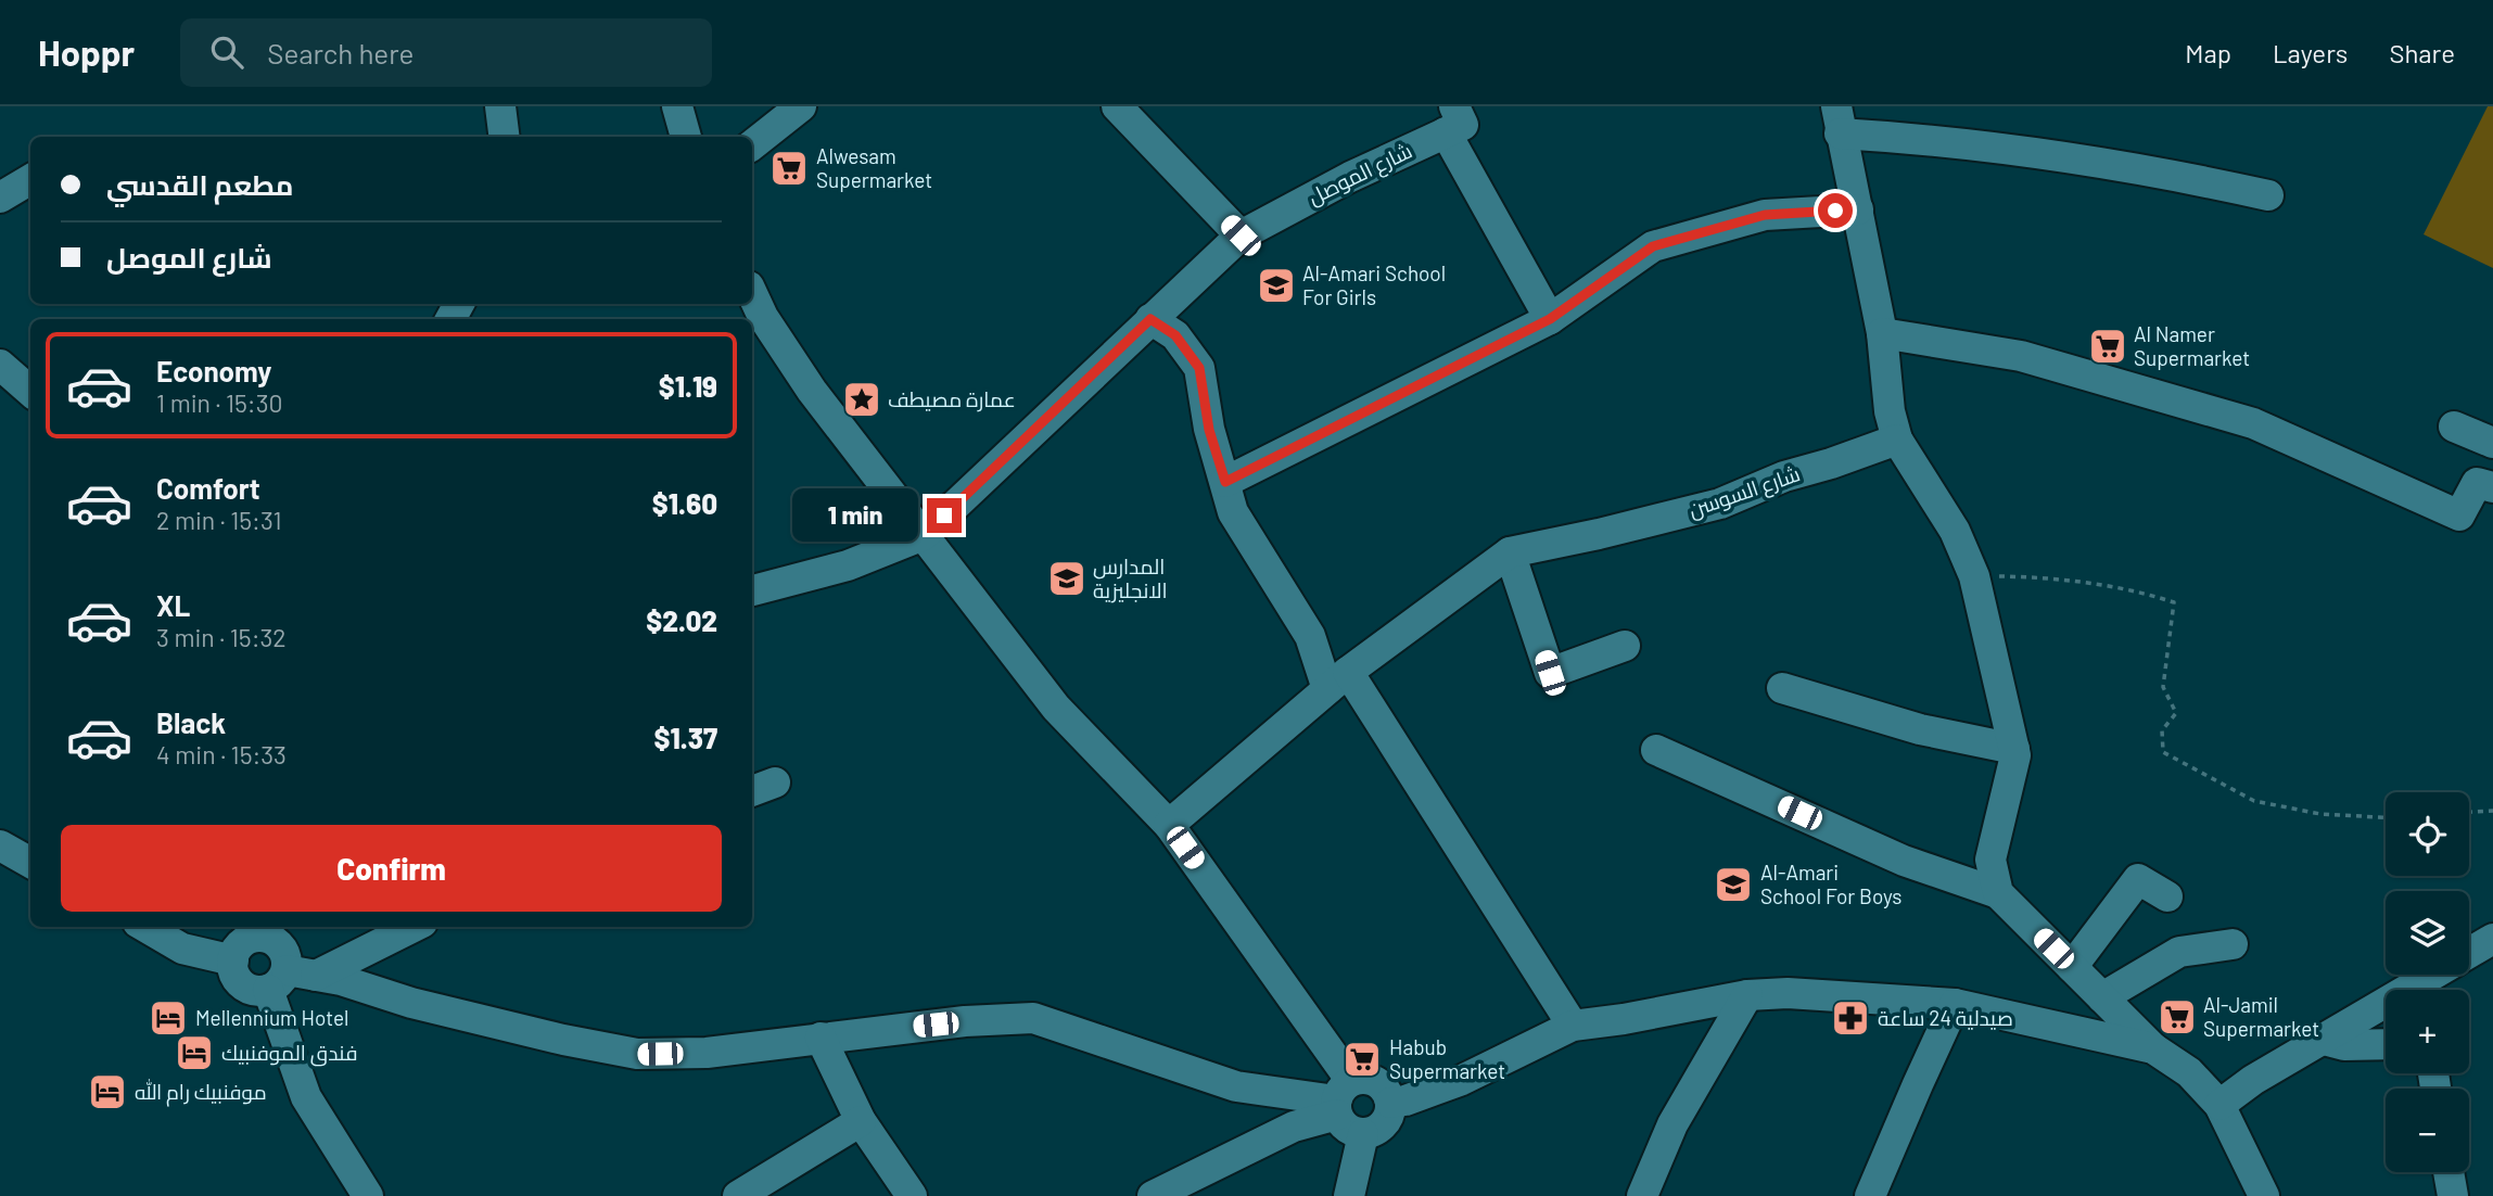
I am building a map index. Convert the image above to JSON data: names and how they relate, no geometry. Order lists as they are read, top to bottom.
{
  "streets": {
    "street": ["شارع الموصل", "شارع السوسن"]
  },
  "places": {
    "supermarket": [
      "Alwesam Supermarket",
      "Al Namer Supermarket",
      "Al-Jamil Supermarket",
      "Habub Supermarket"
    ],
    "school or university": ["Al-Amari School For Girls", "المدارس الانجليزية", "Al-Amari School For Boys"],
    "place": ["عمارة مصيطف"],
    "hotel": ["Mellennium Hotel", "فندق الموفنبيك", "موفنبيك رام الله"],
    "pharmacy": ["صيدلية 24 ساعة"]
  },
  "page": {
    "header": "Hoppr",
    "search": "Search here",
    "nav": ["Map", "Layers", "Share"],
    "banner": ["مطعم القدسي", "شارع الموصل"],
    "list": [
      {
        "name": "Economy",
        "note": "1 min · 15:30",
        "value": "$1.19"
      },
      {
        "name": "Comfort",
        "note": "2 min · 15:31",
        "value": "$1.60"
      },
      {
        "name": "XL",
        "note": "3 min · 15:32",
        "value": "$2.02"
      },
      {
        "name": "Black",
        "note": "4 min · 15:33",
        "value": "$1.37"
      }
    ],
    "bubble": "1 min",
    "map_buttons": ["+", "−"],
    "buttons": "Confirm"
  }
}
